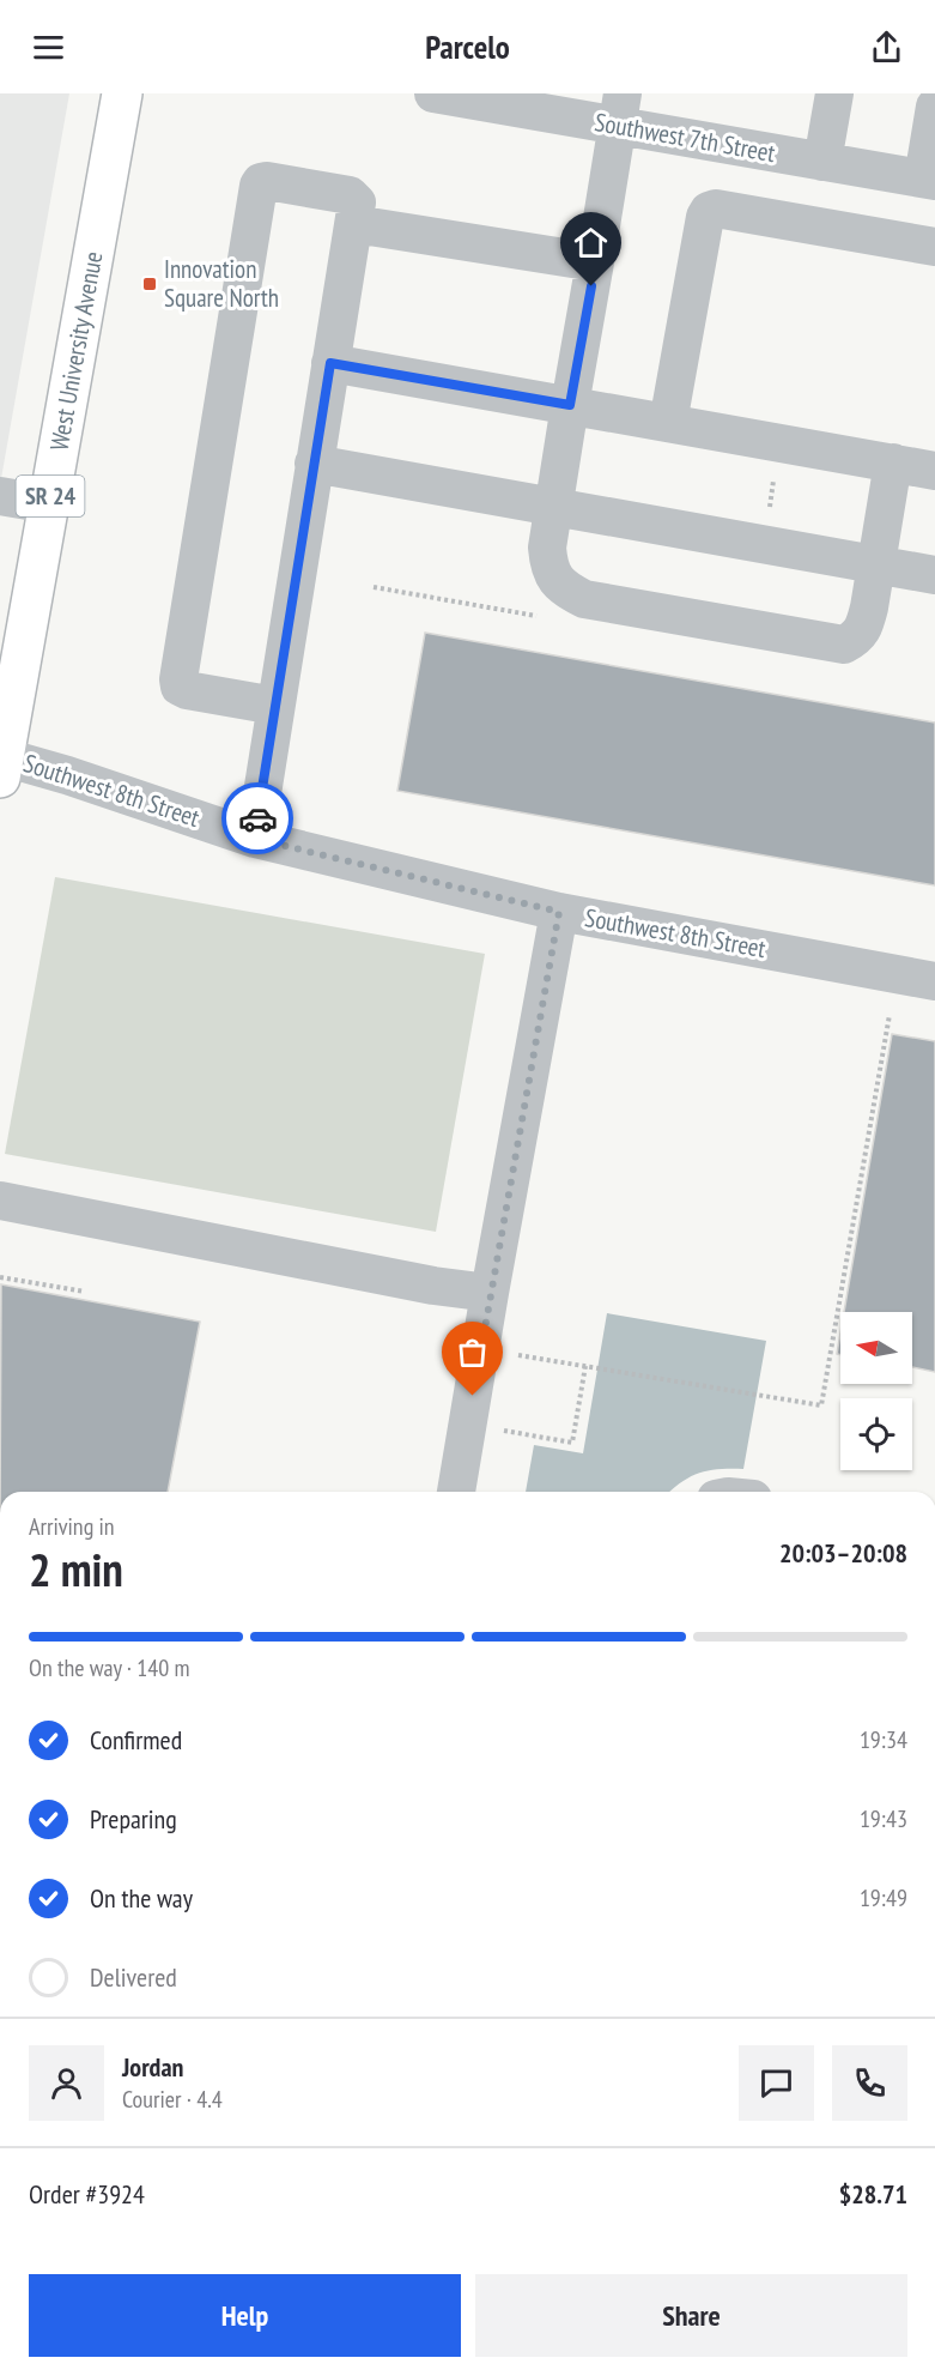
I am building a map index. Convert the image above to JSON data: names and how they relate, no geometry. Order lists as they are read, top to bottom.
{
  "streets": {
    "main road": ["West University Avenue", "SR 24"],
    "street": ["Southwest 7th Street", "Southwest 8th Street"]
  },
  "crossings": [
    ["West University Avenue", "Southwest 8th Street"]
  ],
  "places": {
    "transit": ["Innovation Square North"]
  },
  "north": "left",
  "page": {
    "header": "Parcelo",
    "heading": ["2 min", "Arriving in", "20:03–20:08"],
    "panel": [
      "Jordan",
      "Courier · 4.4",
      "Order #3924",
      "$28.71"
    ],
    "bar": "On the way · 140 m",
    "list": [
      ["Confirmed", "19:34"],
      ["Preparing", "19:43"],
      ["On the way", "19:49"],
      "Delivered"
    ],
    "buttons": ["Help", "Share"]
  }
}
